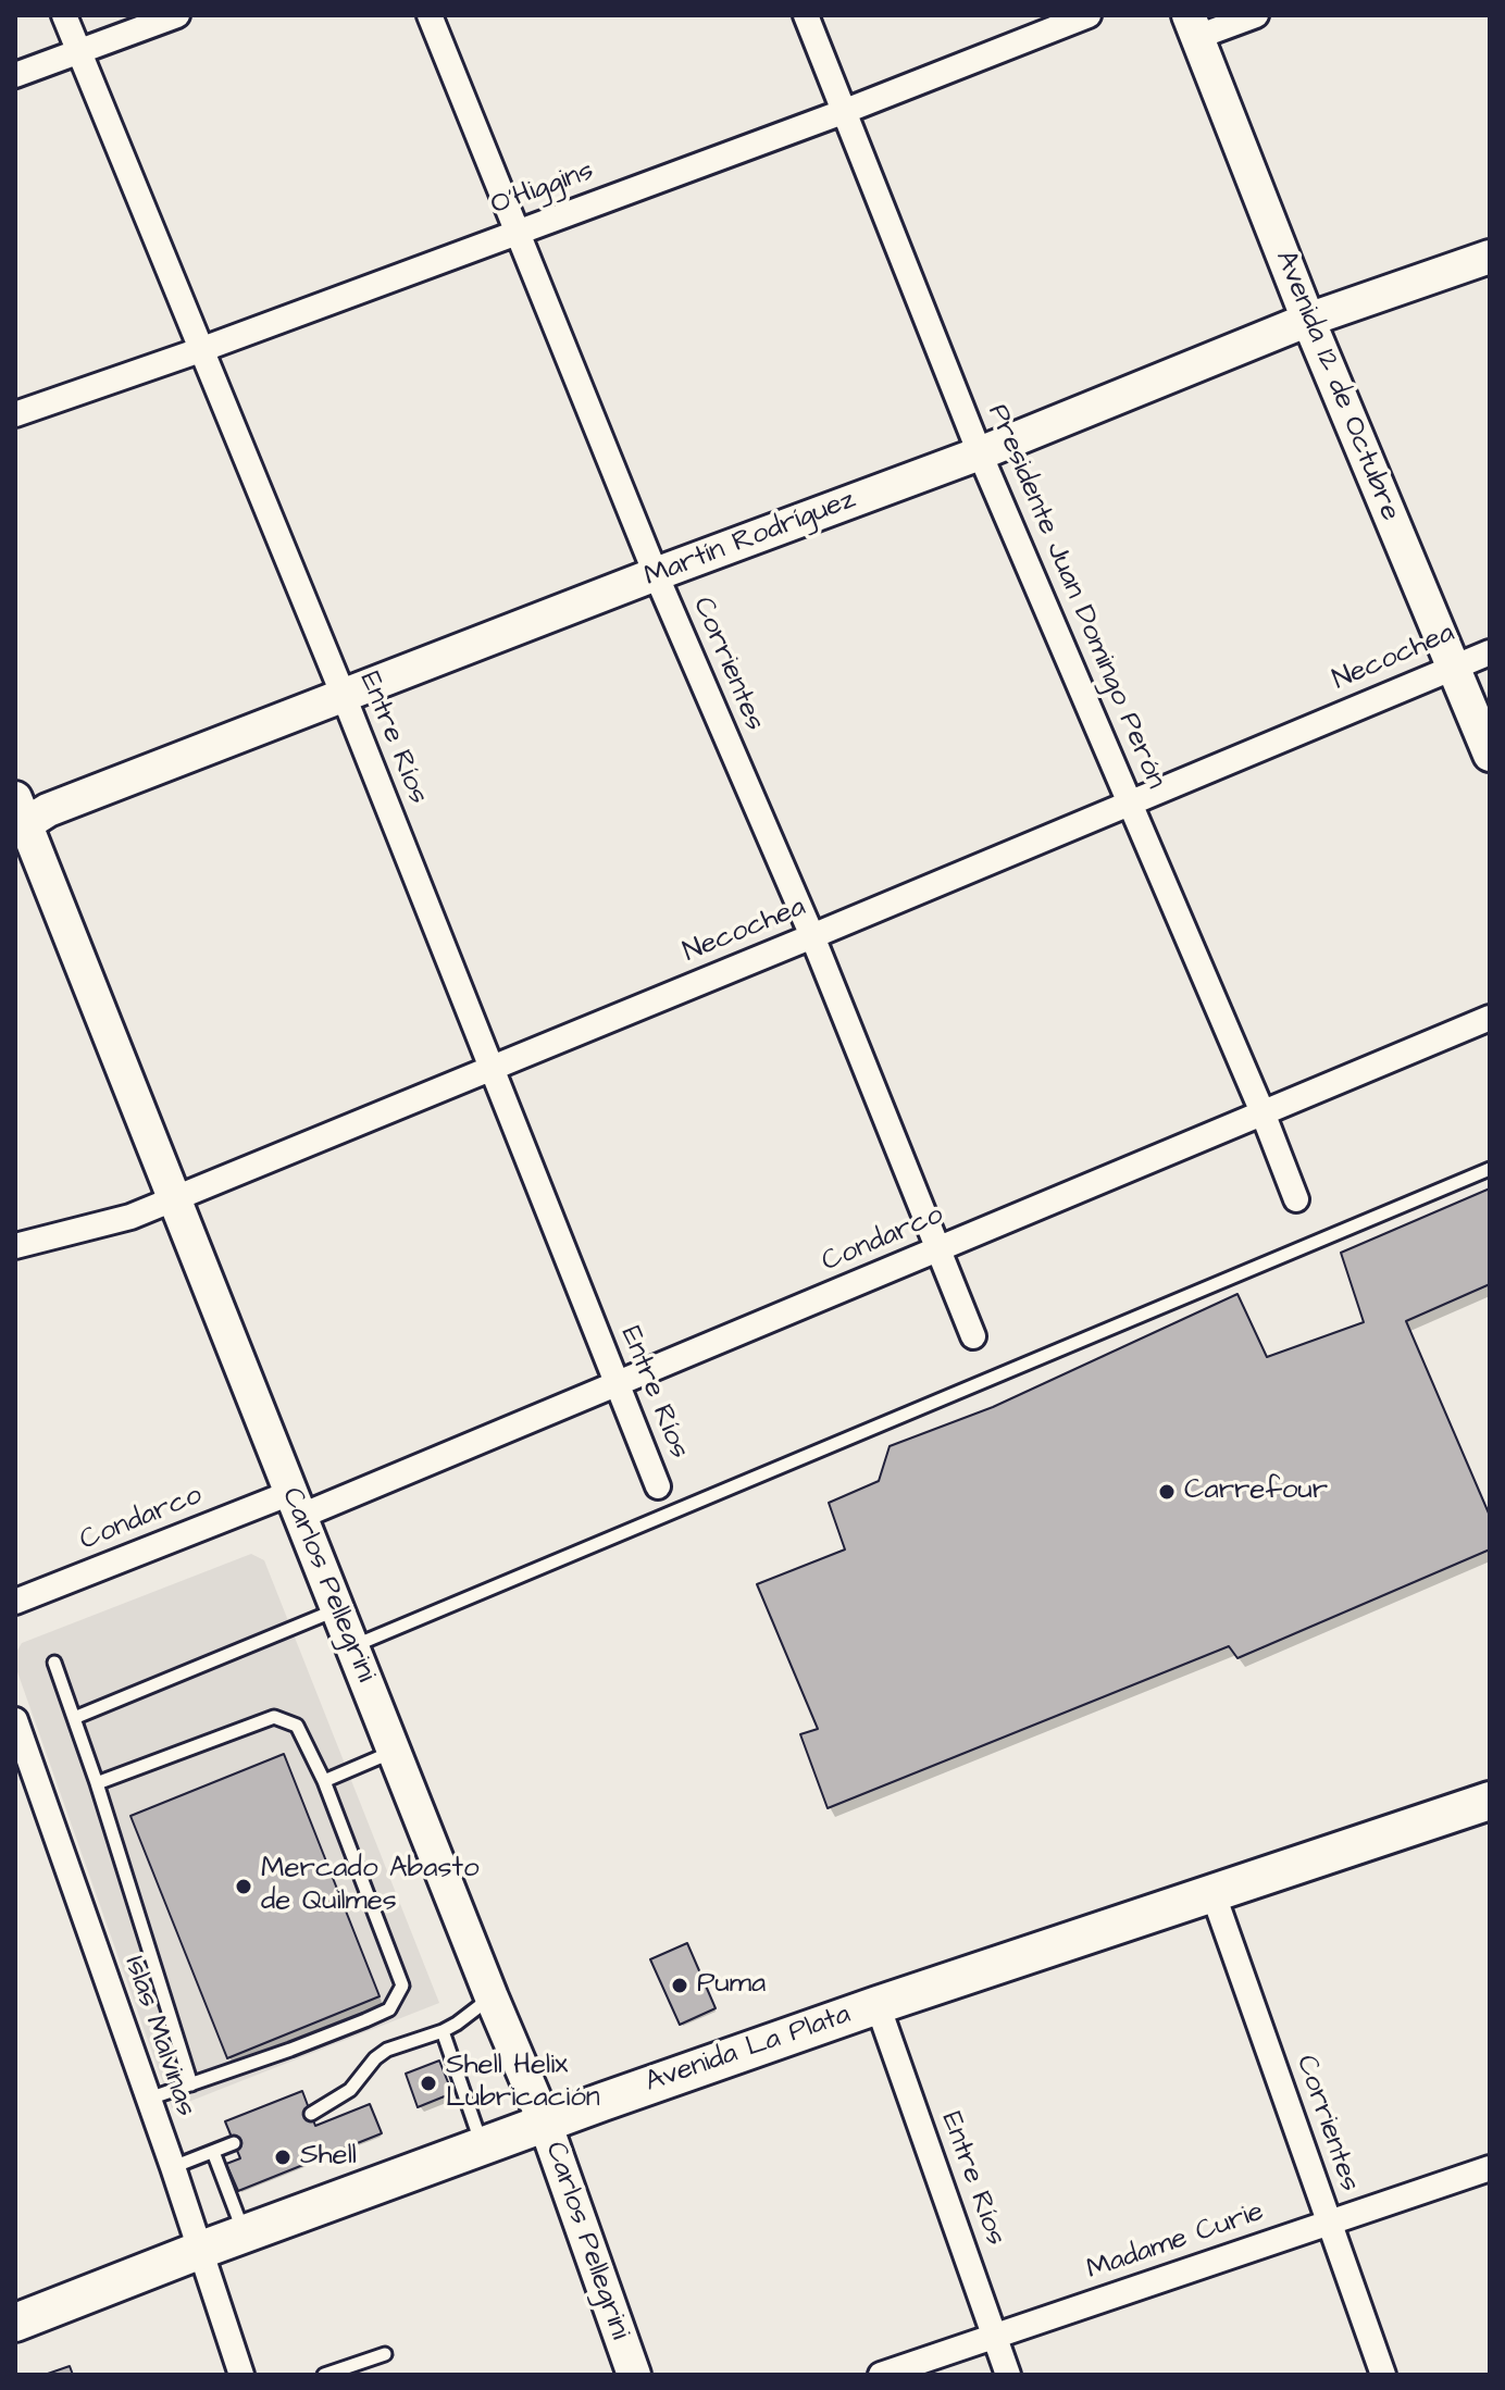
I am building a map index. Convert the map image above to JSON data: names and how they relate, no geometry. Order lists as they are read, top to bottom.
{
  "streets": {
    "main road": ["Avenida La Plata"],
    "street": [
      "O'Higgins",
      "Avenida 12 de Octubre",
      "Martín Rodríguez",
      "Presidente Juan Domingo Perón",
      "Necochea",
      "Corrientes",
      "Entre Ríos",
      "Condarco",
      "Carlos Pellegrini",
      "Islas Malvinas",
      "Madame Curie"
    ]
  },
  "crossings": [
    ["O'Higgins", "Presidente Juan Domingo Perón"],
    ["O'Higgins", "Corrientes"],
    ["O'Higgins", "Entre Ríos"],
    ["Avenida 12 de Octubre", "Martín Rodríguez"],
    ["Avenida 12 de Octubre", "Necochea"],
    ["Martín Rodríguez", "Presidente Juan Domingo Perón"],
    ["Martín Rodríguez", "Corrientes"],
    ["Martín Rodríguez", "Entre Ríos"],
    ["Martín Rodríguez", "Carlos Pellegrini"],
    ["Presidente Juan Domingo Perón", "Necochea"],
    ["Presidente Juan Domingo Perón", "Condarco"],
    ["Necochea", "Corrientes"],
    ["Necochea", "Entre Ríos"],
    ["Necochea", "Carlos Pellegrini"],
    ["Corrientes", "Condarco"],
    ["Corrientes", "Avenida La Plata"],
    ["Corrientes", "Madame Curie"],
    ["Entre Ríos", "Condarco"],
    ["Entre Ríos", "Avenida La Plata"],
    ["Entre Ríos", "Madame Curie"],
    ["Condarco", "Carlos Pellegrini"],
    ["Carlos Pellegrini", "Avenida La Plata"],
    ["Islas Malvinas", "Avenida La Plata"]
  ],
  "places": [
    "Carrefour",
    "Mercado Abasto de Quilmes",
    "Puma",
    "Shell Helix Lubricación",
    "Shell"
  ]
}
